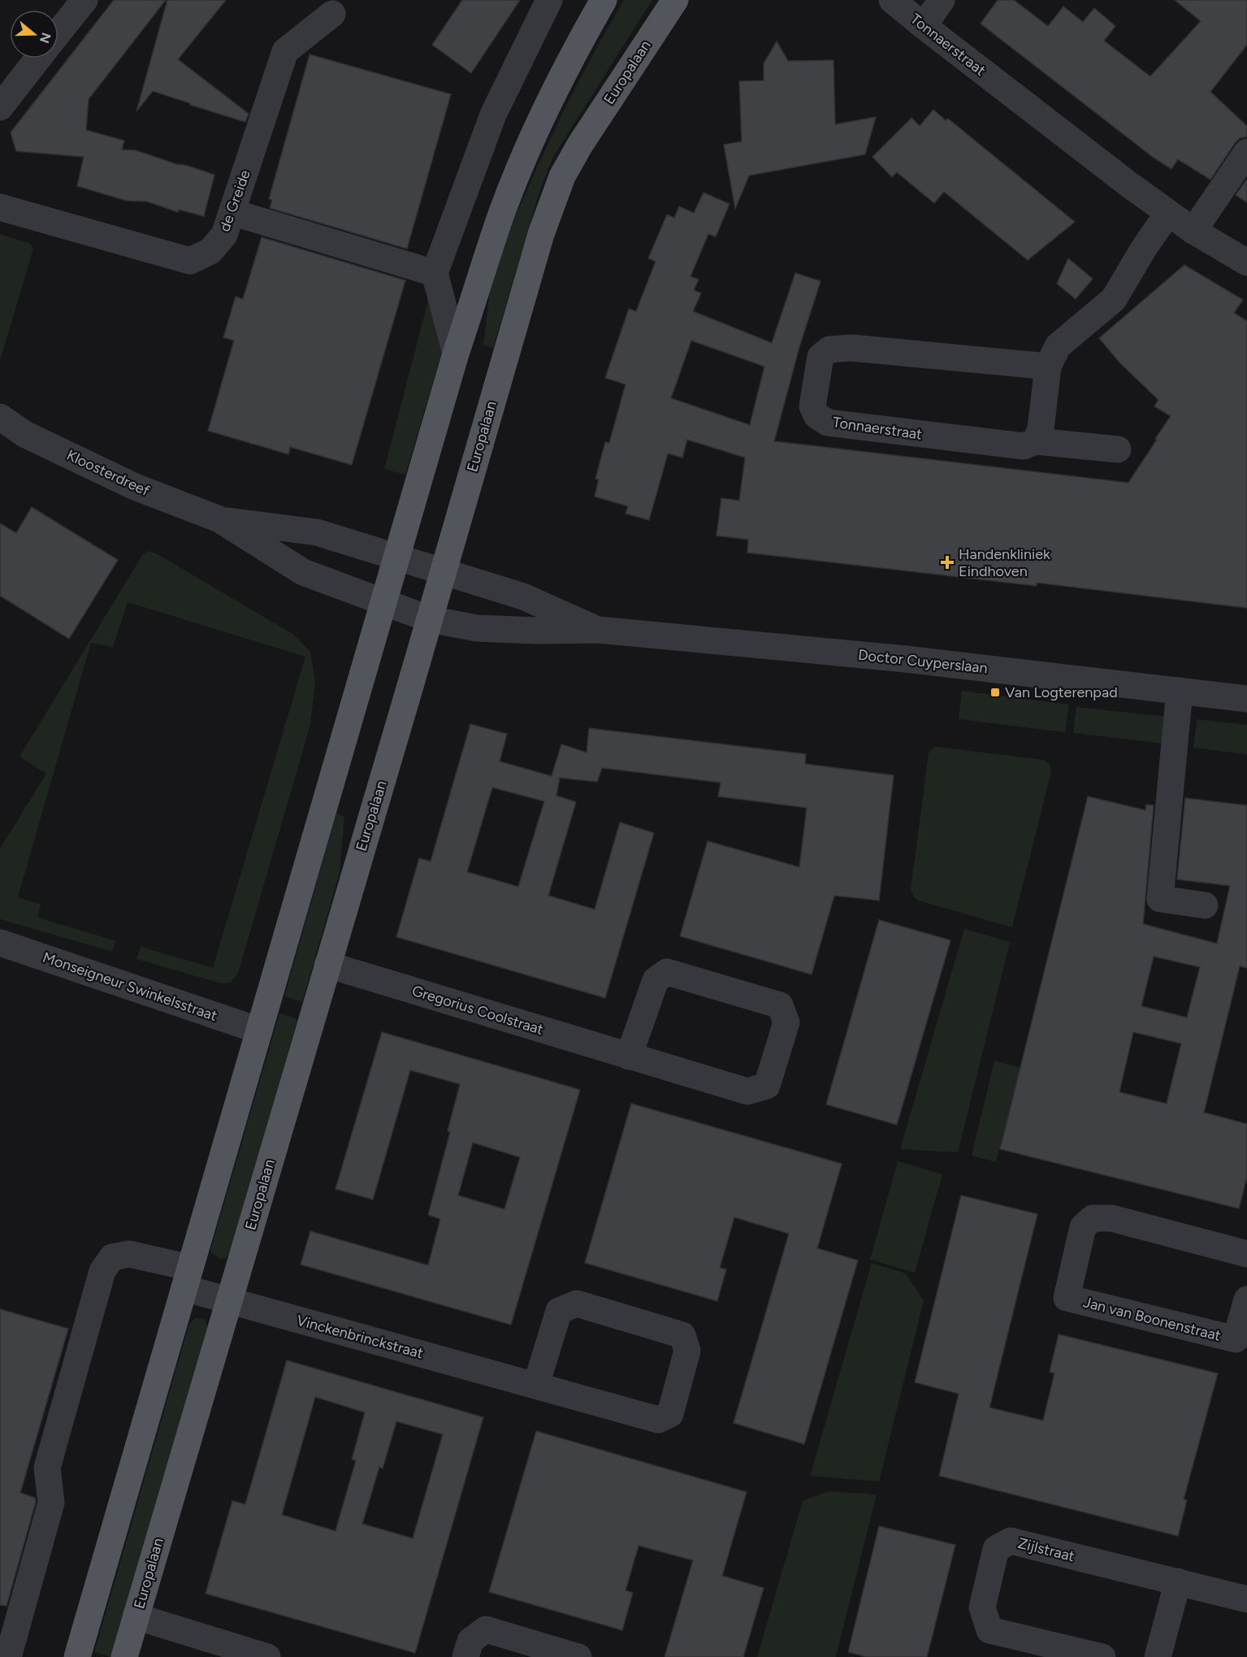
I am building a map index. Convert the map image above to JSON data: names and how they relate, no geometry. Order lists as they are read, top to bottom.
{
  "streets": {
    "main road": ["Europalaan"],
    "street": [
      "Tonnaerstraat",
      "de Greide",
      "Kloosterdreef",
      "Doctor Cuyperslaan",
      "Monseigneur Swinkelsstraat",
      "Gregorius Coolstraat",
      "Jan van Boonenstraat",
      "Vinckenbrinckstraat",
      "Zijlstraat"
    ]
  },
  "crossings": [
    ["Europalaan", "Kloosterdreef"],
    ["Europalaan", "Doctor Cuyperslaan"],
    ["Europalaan", "Gregorius Coolstraat"],
    ["Europalaan", "Vinckenbrinckstraat"],
    ["Kloosterdreef", "Doctor Cuyperslaan"]
  ],
  "places": {
    "health": ["Handenkliniek Eindhoven"],
    "transit": ["Van Logterenpad"]
  },
  "north": "right"
}
